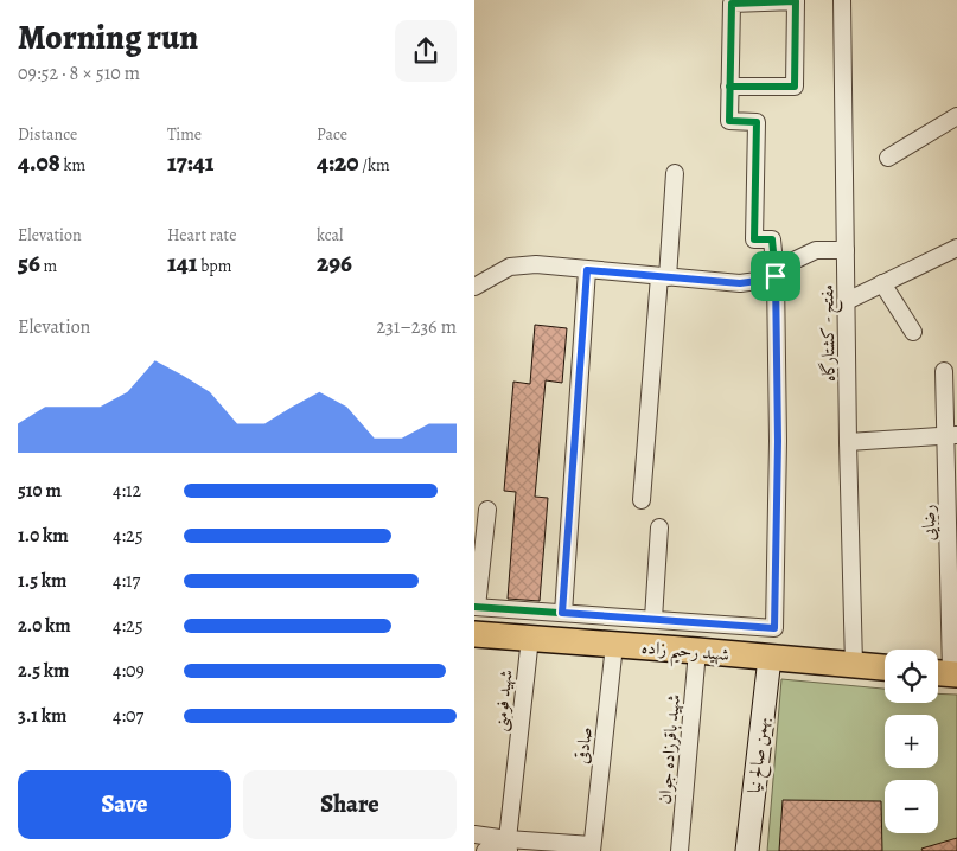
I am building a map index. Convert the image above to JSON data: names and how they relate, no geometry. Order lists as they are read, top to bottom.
{
  "streets": {
    "main road": ["شهید رحیم زاده"],
    "street": [
      "مفتح - کشتارگاه",
      "رضایی",
      "شهید فومنی",
      "صادقی",
      "شهید باقرزاده جوان",
      "بهمن صالح نیا"
    ]
  },
  "crossings": [
    ["مفتح - کشتارگاه", "شهید رحیم زاده"],
    ["شهید رحیم زاده", "شهید فومنی"],
    ["شهید رحیم زاده", "صادقی"],
    ["شهید رحیم زاده", "شهید باقرزاده جوان"],
    ["شهید رحیم زاده", "بهمن صالح نیا"]
  ],
  "page": {
    "heading": ["Morning run", "09:52 · 8 × 510 m"],
    "stats": [
      ["Distance", "4.08 km"],
      ["Time", "17:41"],
      ["Pace", "4:20 /km"],
      ["Elevation", "56 m"],
      ["Heart rate", "141 bpm"],
      ["kcal", "296"]
    ],
    "chart": ["Elevation", "231–236 m"],
    "list": [
      {
        "name": "510 m",
        "note": "4:12"
      },
      {
        "name": "1.0 km",
        "note": "4:25"
      },
      {
        "name": "1.5 km",
        "note": "4:17"
      },
      {
        "name": "2.0 km",
        "note": "4:25"
      },
      {
        "name": "2.5 km",
        "note": "4:09"
      },
      {
        "name": "3.1 km",
        "note": "4:07"
      }
    ],
    "map_buttons": ["+", "−"],
    "buttons": ["Save", "Share"]
  }
}
